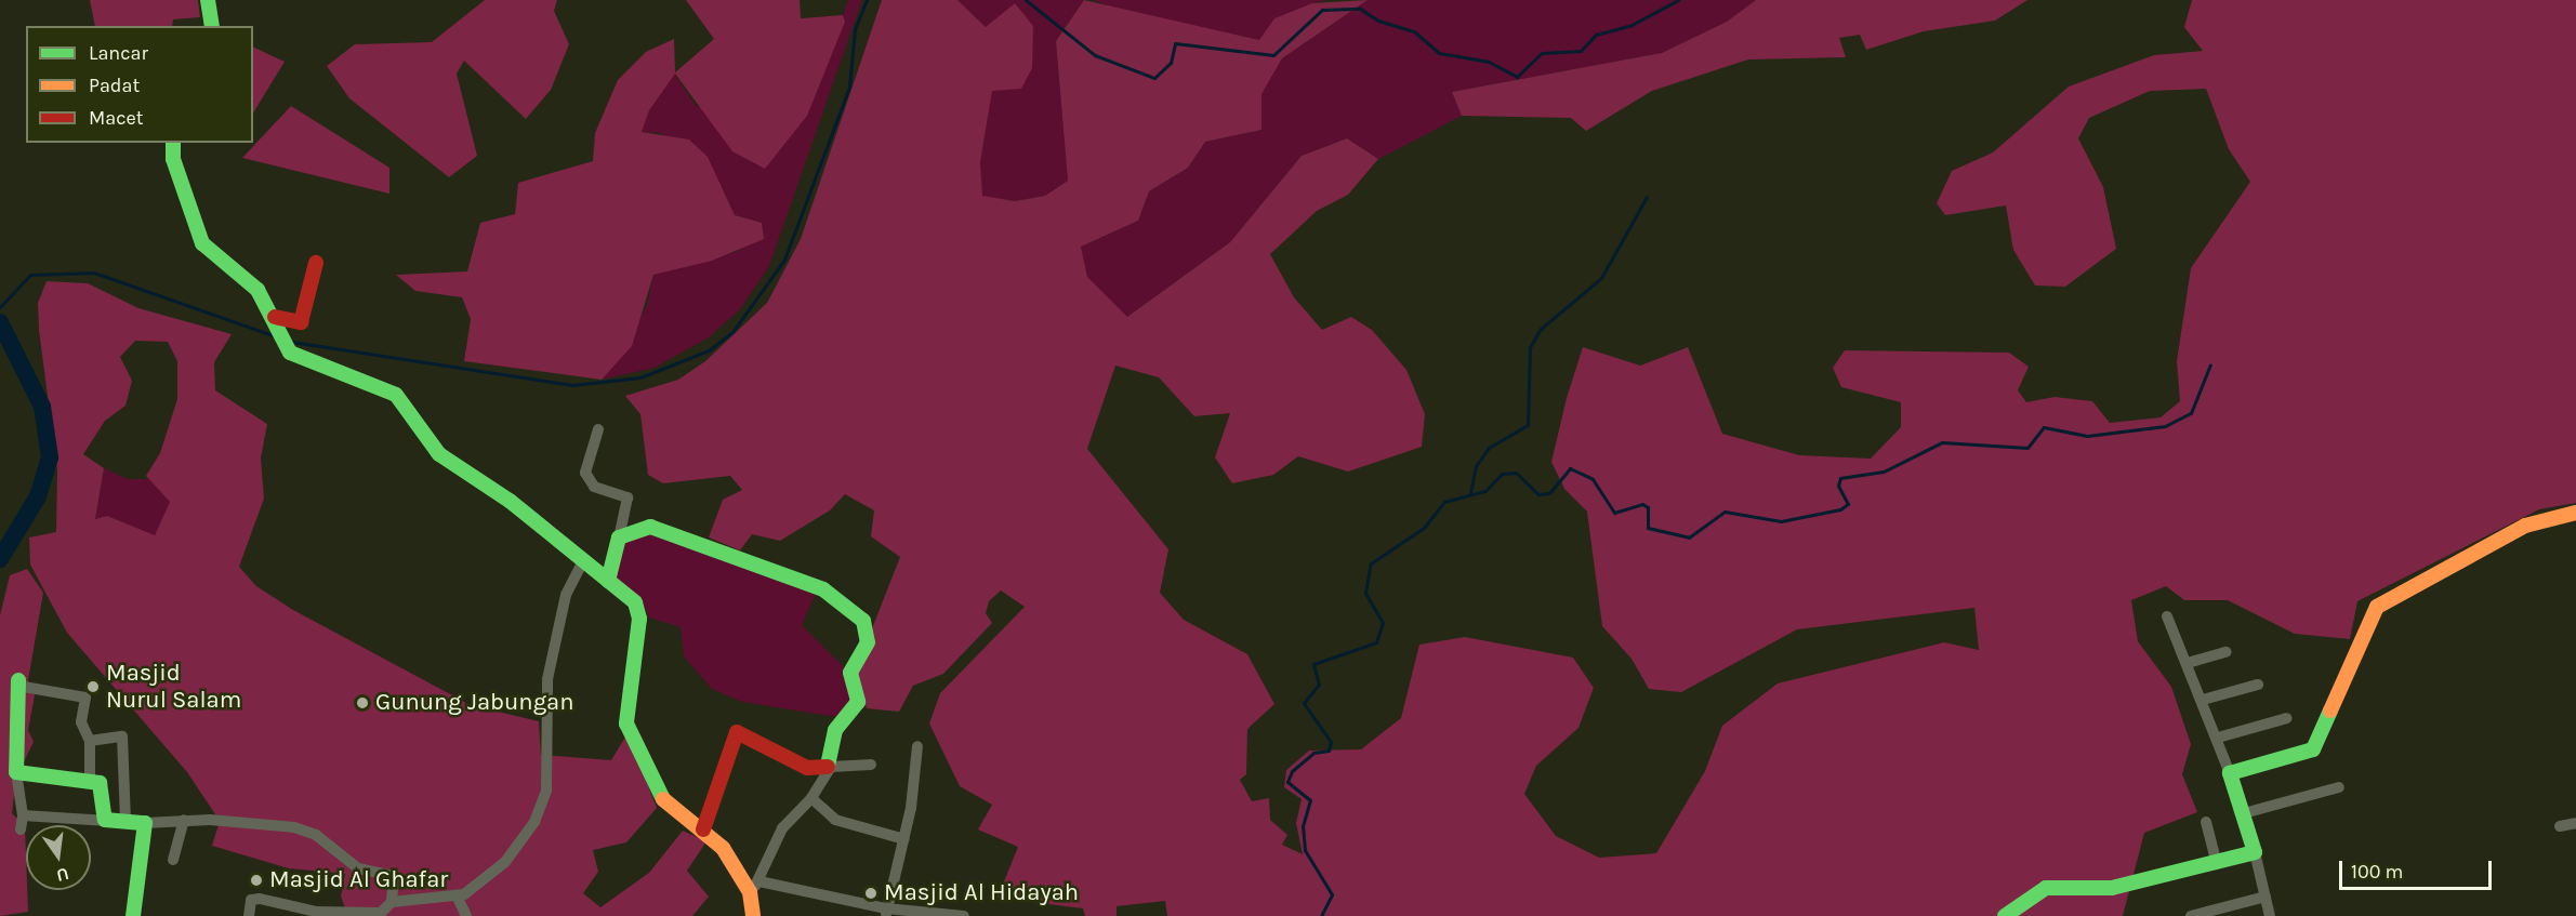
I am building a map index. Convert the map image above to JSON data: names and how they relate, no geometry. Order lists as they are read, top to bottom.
{
  "places": [
    "Masjid Nurul Salam",
    "Gunung Jabungan",
    "Masjid Al Ghafar",
    "Masjid Al Hidayah"
  ],
  "legend": ["Lancar", "Padat", "Macet"],
  "scale_bar": "100 m",
  "north": "bottom"
}
